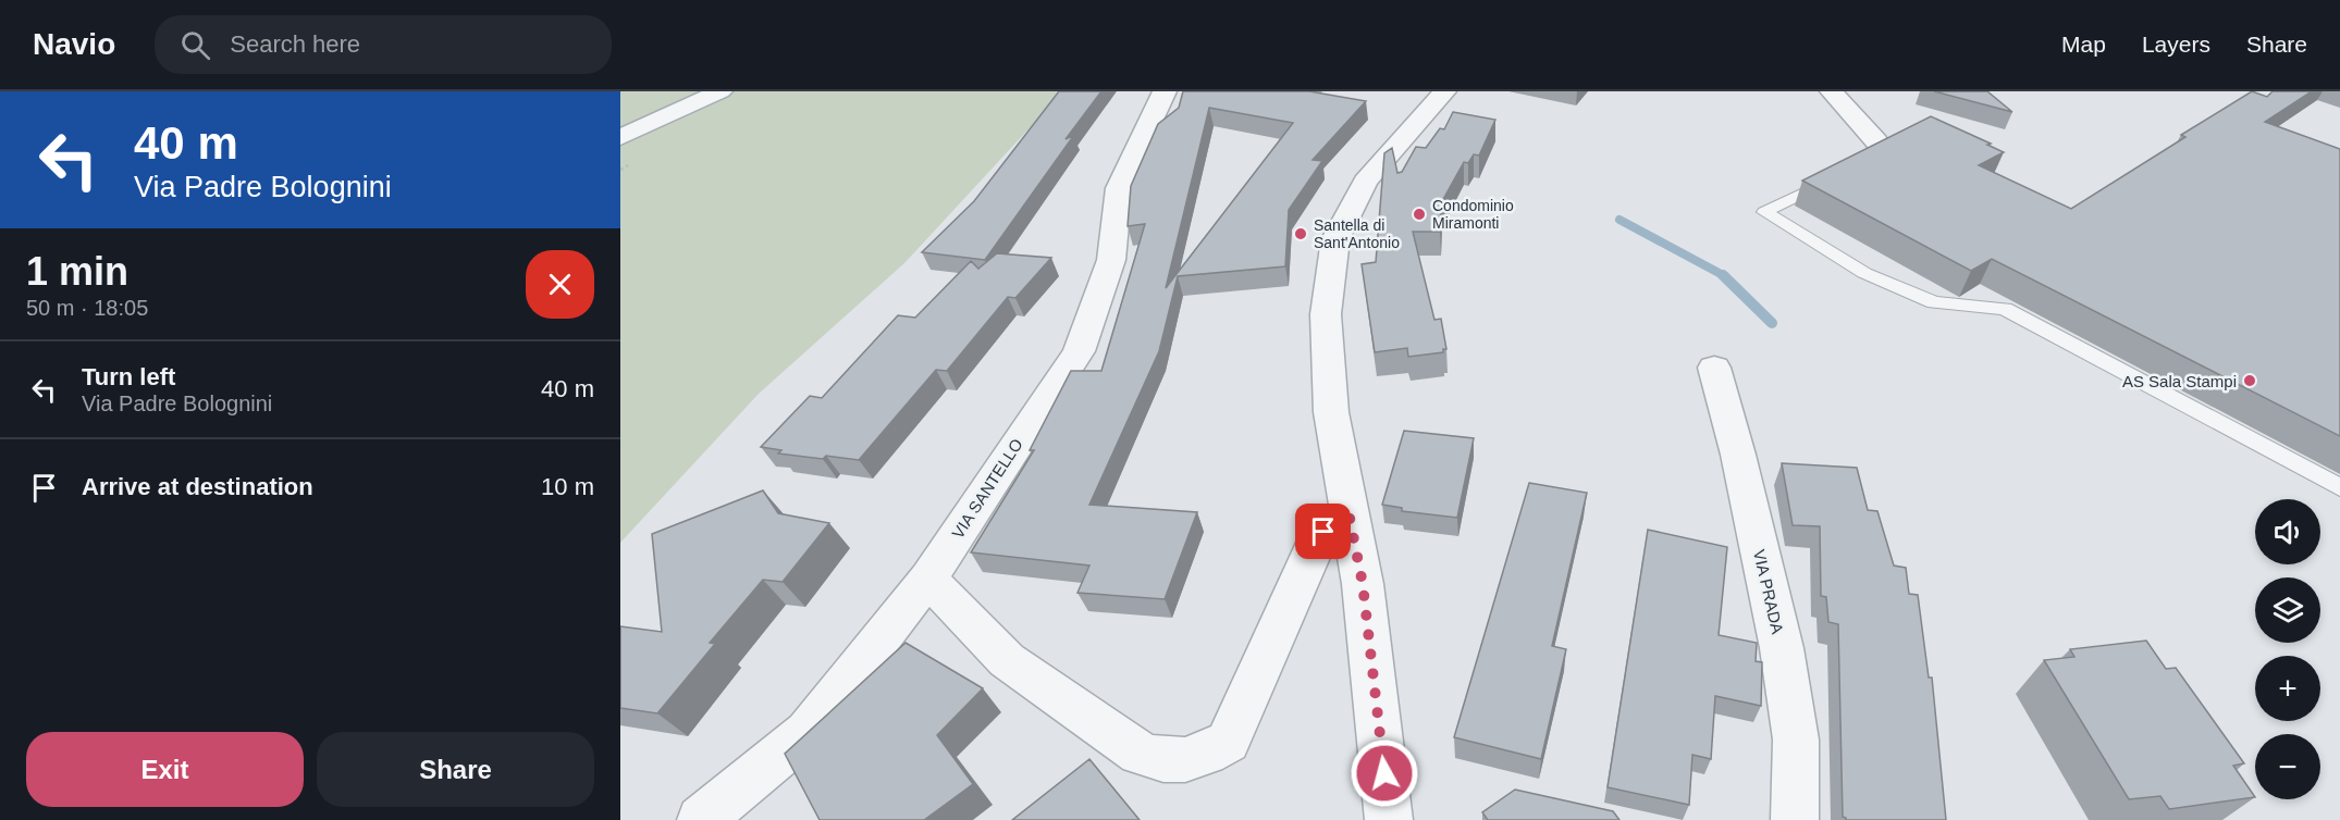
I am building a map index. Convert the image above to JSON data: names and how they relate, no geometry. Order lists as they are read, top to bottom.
{
  "streets": {
    "street": ["VIA SANTELLO", "VIA PRADA"]
  },
  "places": ["Condominio Miramonti", "Santella di Sant'Antonio", "AS Sala Stampi"],
  "page": {
    "header": "Navio",
    "search": "Search here",
    "nav": ["Map", "Layers", "Share"],
    "turn": ["40 m", "Via Padre Bolognini"],
    "heading": ["1 min", "50 m · 18:05"],
    "list": [
      {
        "name": "Turn left",
        "note": "Via Padre Bolognini",
        "value": "40 m"
      },
      {
        "name": "Arrive at destination",
        "value": "10 m"
      }
    ],
    "map_buttons": ["+", "−"],
    "buttons": ["Exit", "Share"]
  }
}
